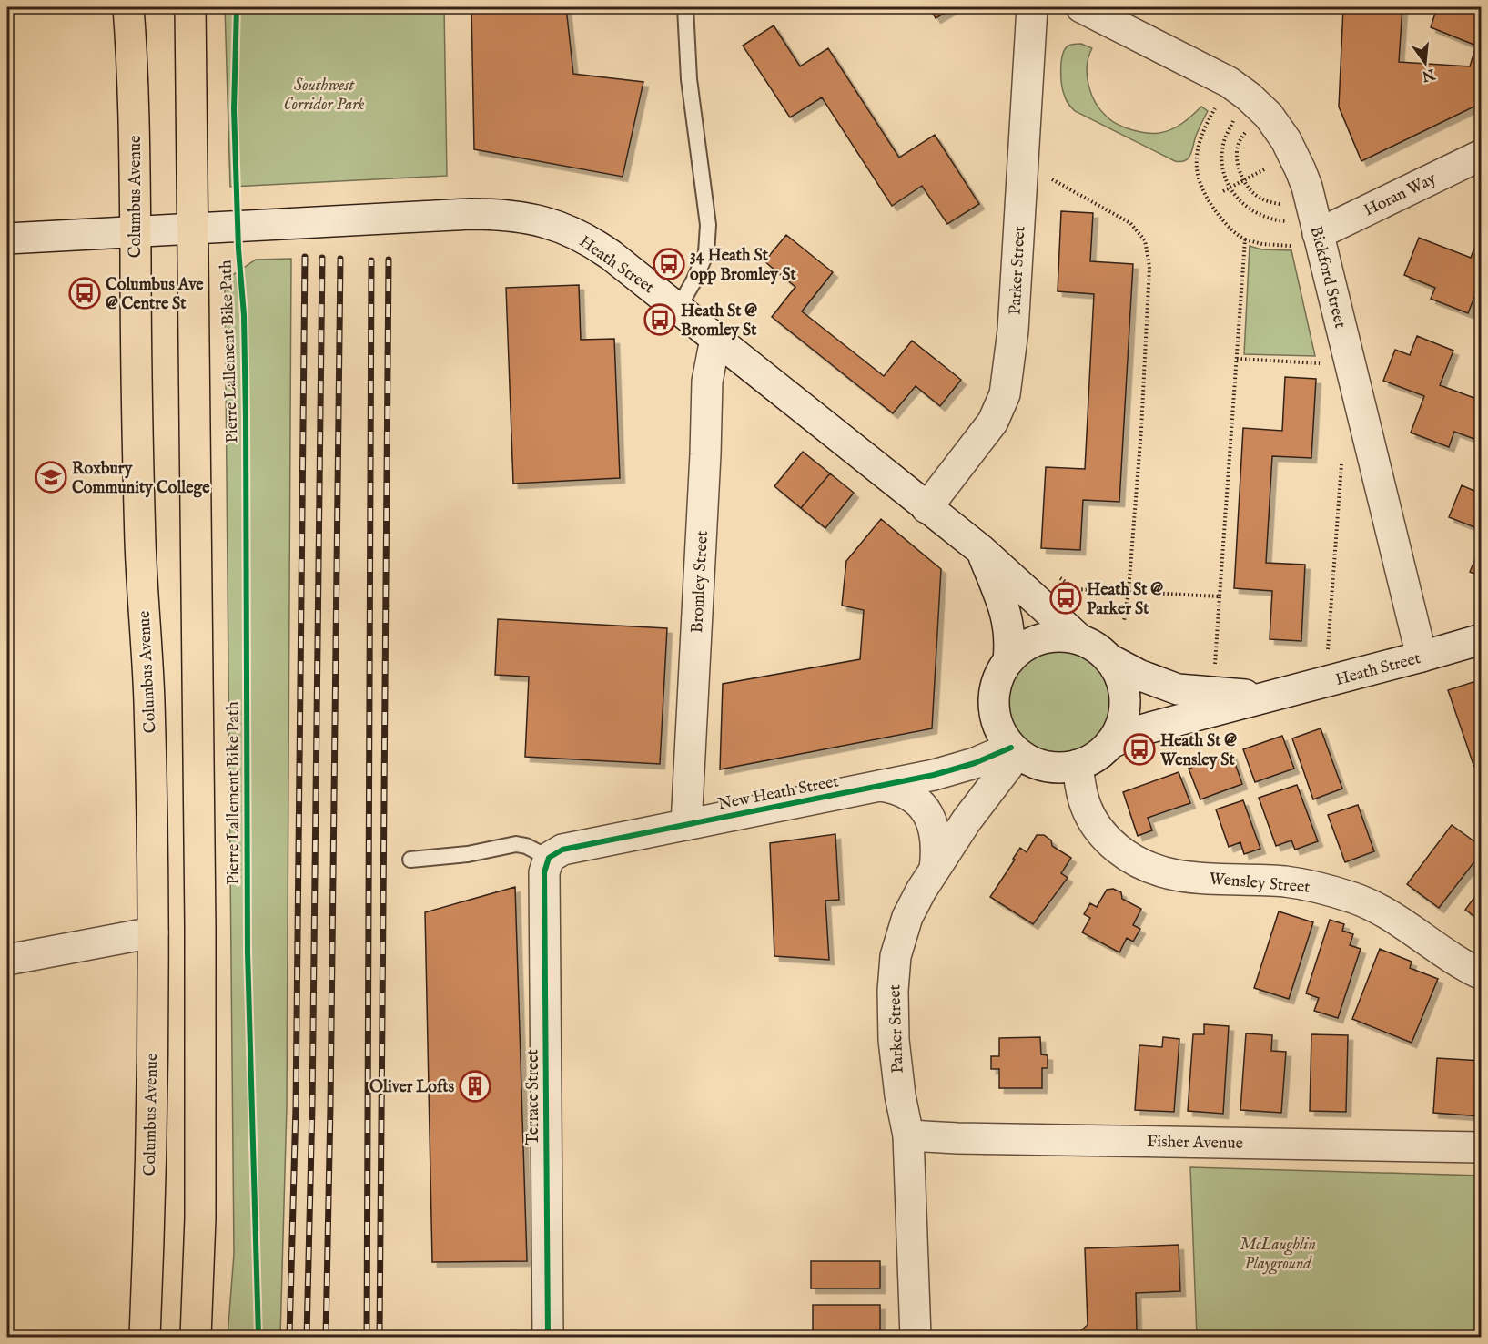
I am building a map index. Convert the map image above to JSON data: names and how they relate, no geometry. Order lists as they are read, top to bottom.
{
  "streets": {
    "main road": ["Columbus Avenue"],
    "street": [
      "Horan Way",
      "Heath Street",
      "Parker Street",
      "Bickford Street",
      "Bromley Street",
      "New Heath Street",
      "Wensley Street",
      "Terrace Street",
      "Fisher Avenue"
    ],
    "cycle path": ["Pierre Lallement Bike Path"]
  },
  "crossings": [
    ["Horan Way", "Bickford Street"],
    ["Columbus Avenue", "Heath Street"],
    ["Heath Street", "Parker Street"],
    ["Heath Street", "Bickford Street"],
    ["Heath Street", "Bromley Street"],
    ["Heath Street", "New Heath Street"],
    ["Heath Street", "Wensley Street"],
    ["Parker Street", "New Heath Street"],
    ["Parker Street", "Wensley Street"],
    ["Parker Street", "Fisher Avenue"],
    ["Bromley Street", "New Heath Street"],
    ["New Heath Street", "Wensley Street"],
    ["New Heath Street", "Terrace Street"]
  ],
  "parks": ["Southwest Corridor Park", "McLaughlin Playground"],
  "places": {
    "bus stop": [
      "34 Heath St opp Bromley St",
      "Columbus Ave @ Centre St",
      "Heath St @ Bromley St",
      "Heath St @ Parker St",
      "Heath St @ Wensley St"
    ],
    "school or university": ["Roxbury Community College"],
    "building": ["Oliver Lofts"]
  },
  "north": "bottom"
}
